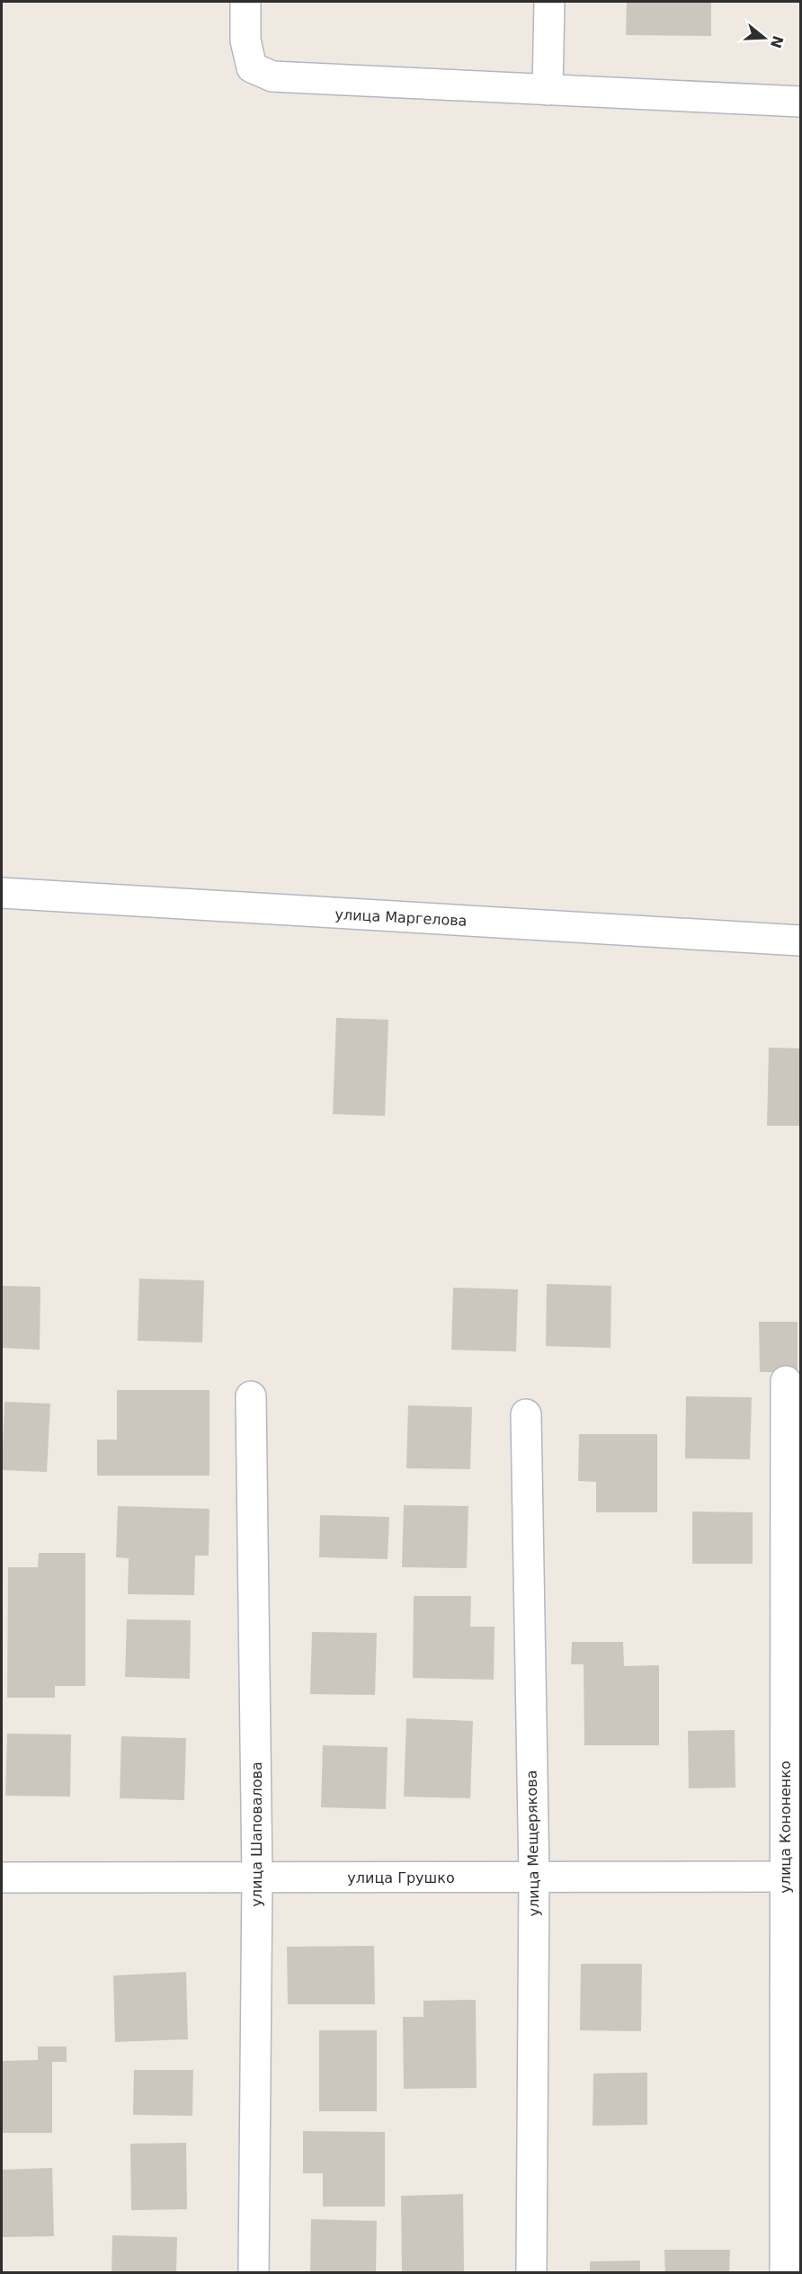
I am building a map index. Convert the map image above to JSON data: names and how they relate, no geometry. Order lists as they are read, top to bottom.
{
  "streets": {
    "street": [
      "улица Маргелова",
      "улица Кононенко",
      "улица Шаповалова",
      "улица Мещерякова",
      "улица Грушко"
    ]
  },
  "crossings": [
    ["улица Кононенко", "улица Грушко"],
    ["улица Шаповалова", "улица Грушко"],
    ["улица Мещерякова", "улица Грушко"]
  ],
  "north": "right"
}
